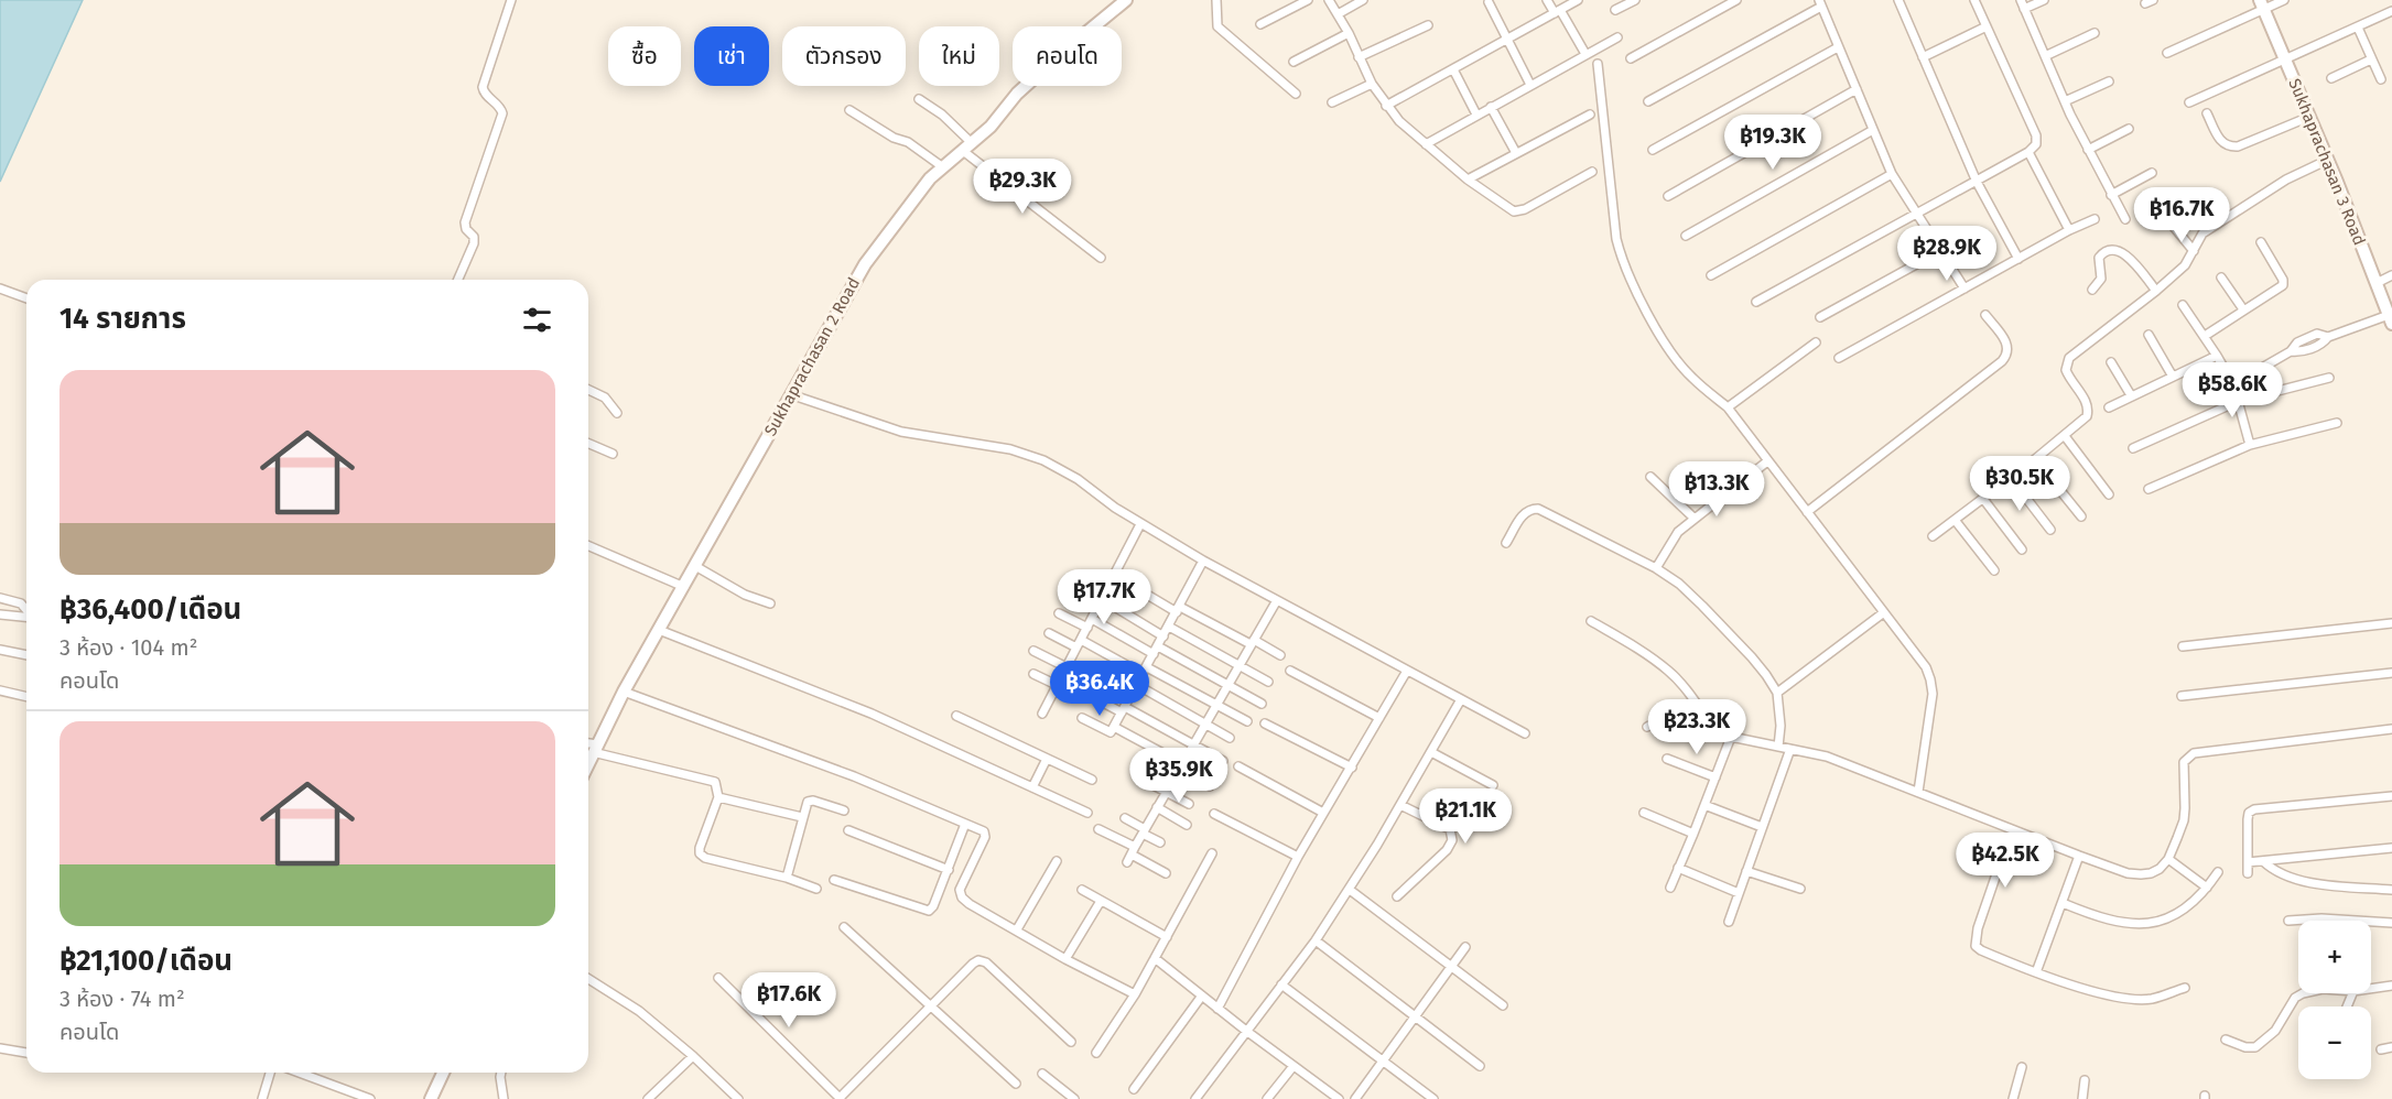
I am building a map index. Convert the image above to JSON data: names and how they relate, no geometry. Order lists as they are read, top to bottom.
{
  "streets": {
    "street": ["Sukhaprachasan 3 Road", "Sukhaprachasan 2 Road"]
  },
  "page": {
    "chip": [
      "ซื้อ",
      "เช่า",
      "ตัวกรอง",
      "ใหม่",
      "คอนโด"
    ],
    "price": [
      "฿19.3K",
      "฿29.3K",
      "฿16.7K",
      "฿28.9K",
      "฿58.6K",
      "฿30.5K",
      "฿13.3K",
      "฿17.7K",
      "฿36.4K",
      "฿23.3K",
      "฿35.9K",
      "฿21.1K",
      "฿42.5K",
      "฿17.6K"
    ],
    "heading": "14 รายการ",
    "list": [
      {
        "name": "฿36,400/เดือน",
        "note": "3 ห้อง · 104 m² · คอนโด"
      },
      {
        "name": "฿21,100/เดือน",
        "note": "3 ห้อง · 74 m² · คอนโด"
      }
    ],
    "map_buttons": ["+", "−"]
  }
}
